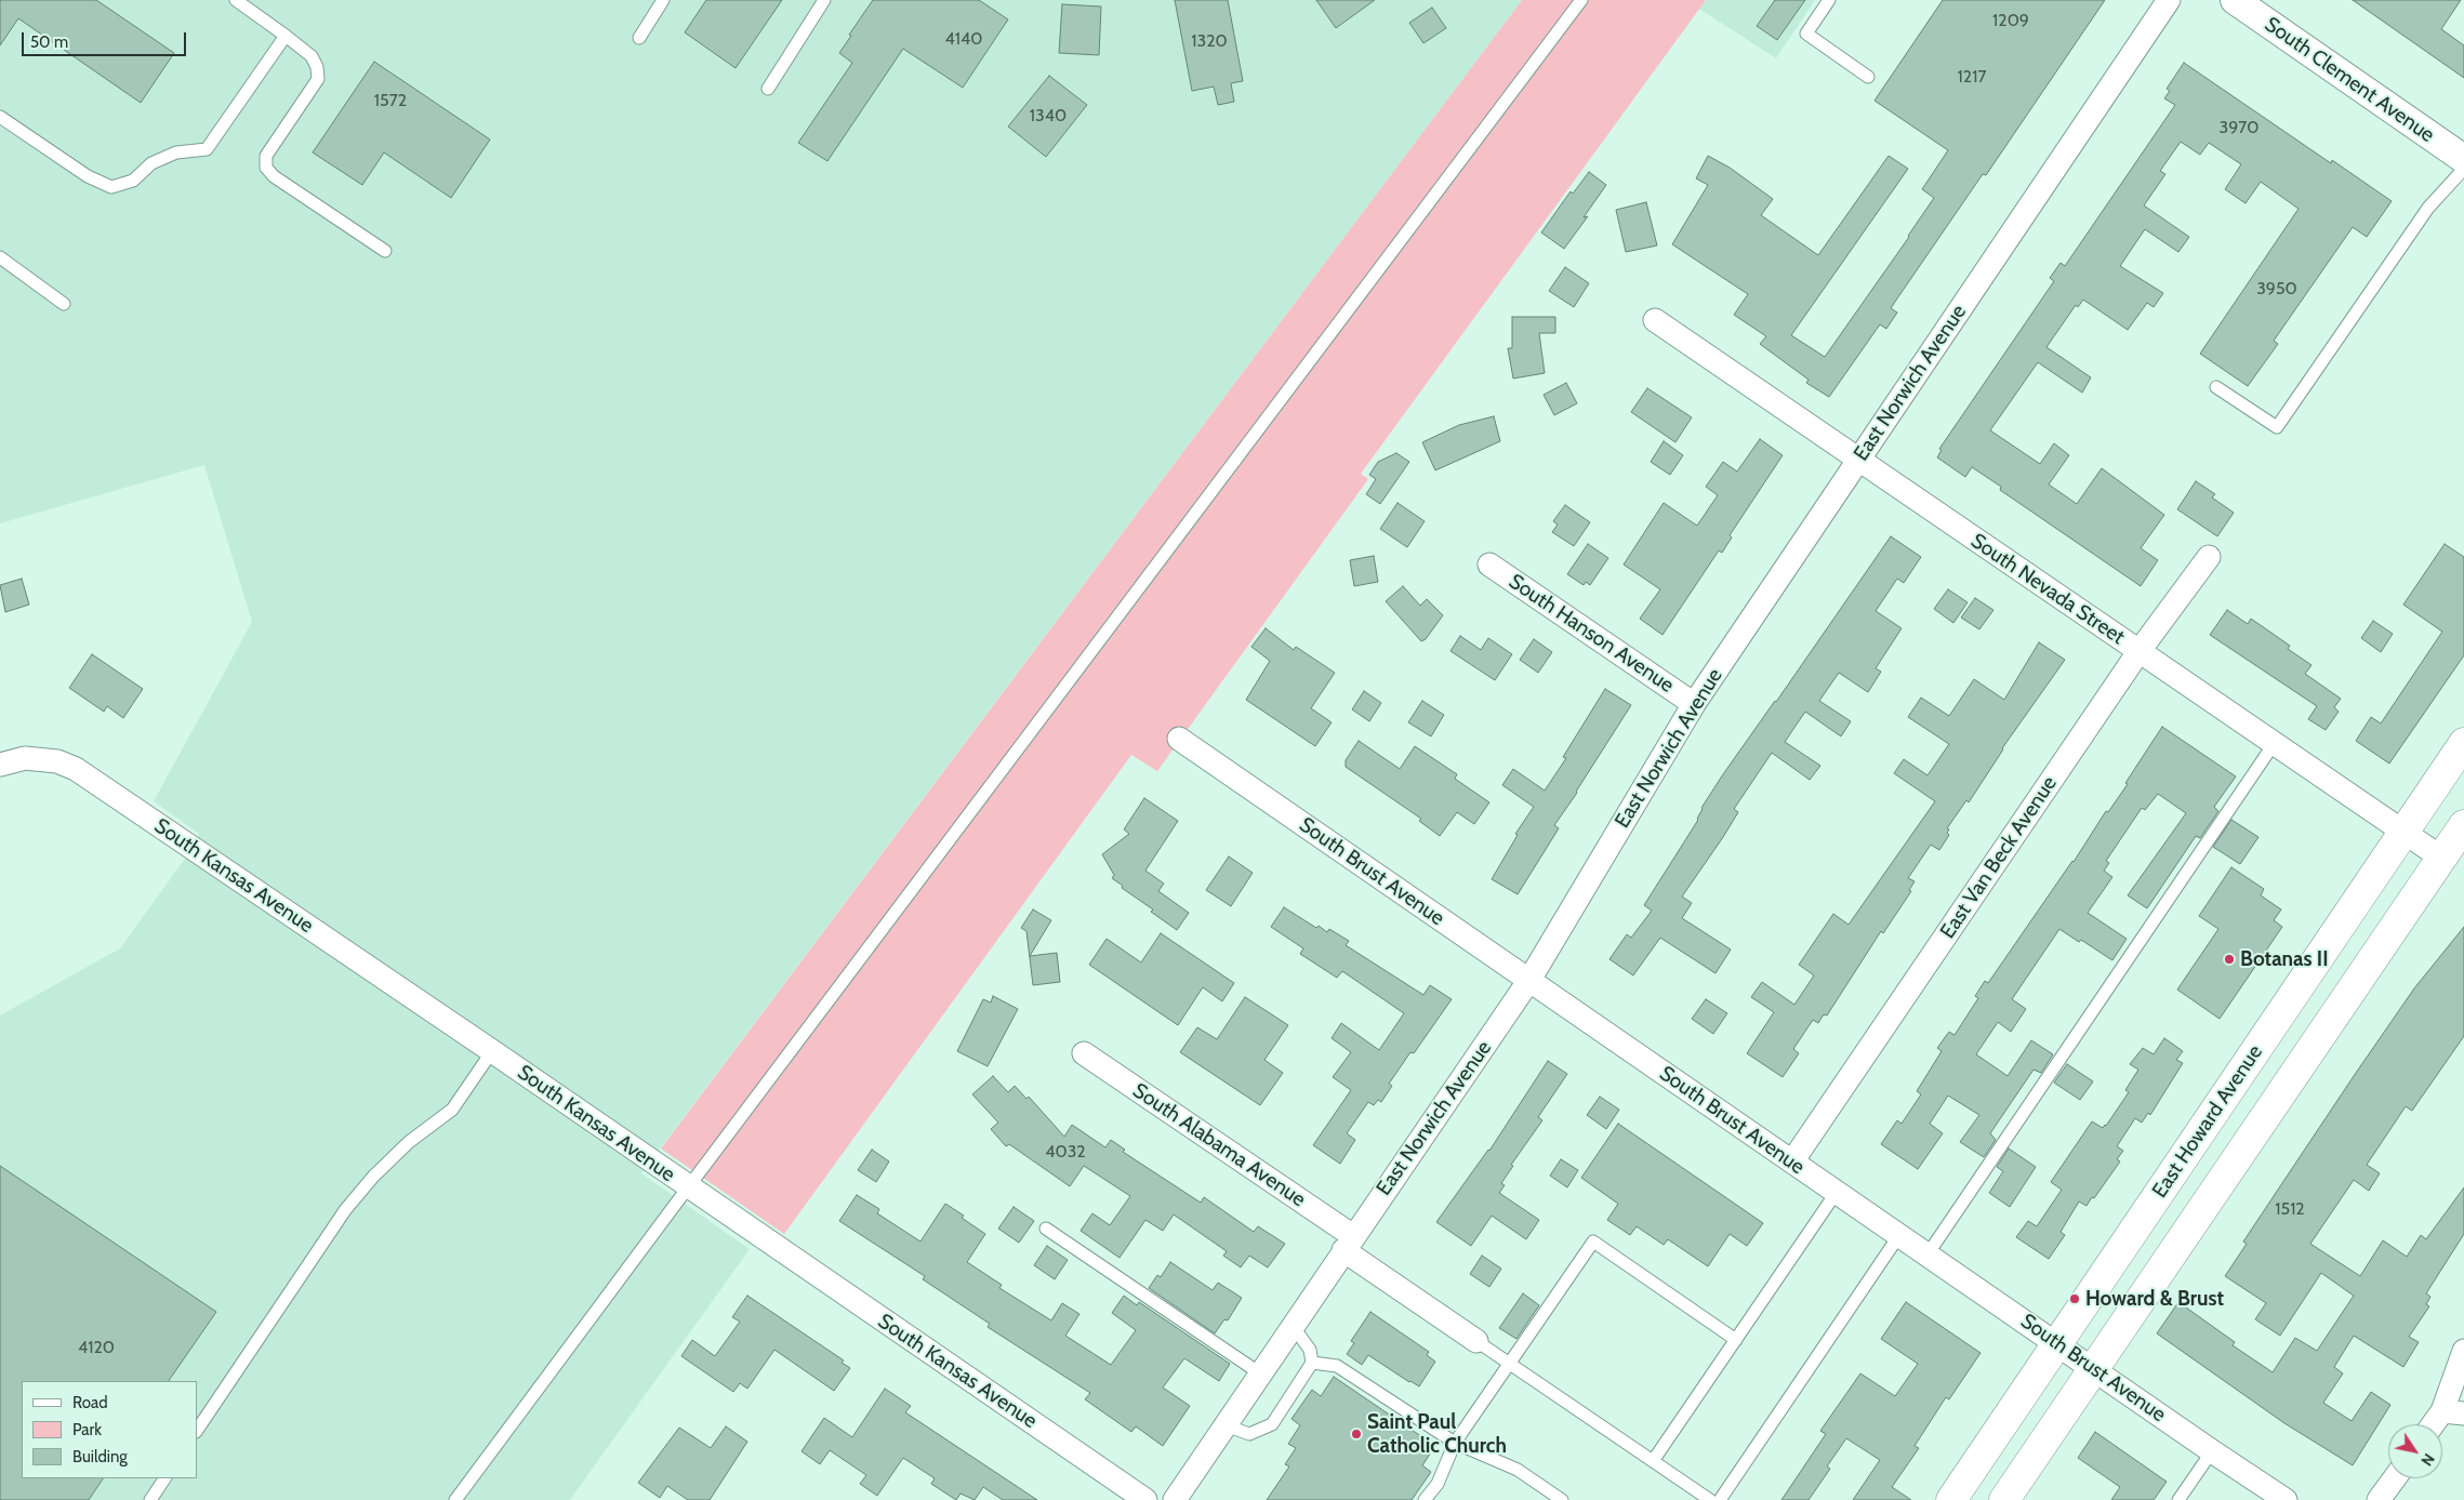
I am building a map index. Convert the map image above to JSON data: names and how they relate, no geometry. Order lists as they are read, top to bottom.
{
  "streets": {
    "main road": ["East Howard Avenue"],
    "street": [
      "South Clement Avenue",
      "East Norwich Avenue",
      "South Nevada Street",
      "South Hanson Avenue",
      "East Van Beck Avenue",
      "South Brust Avenue",
      "South Kansas Avenue",
      "South Alabama Avenue"
    ]
  },
  "crossings": [
    ["East Norwich Avenue", "South Nevada Street"],
    ["East Norwich Avenue", "South Hanson Avenue"],
    ["East Norwich Avenue", "South Brust Avenue"],
    ["East Norwich Avenue", "South Alabama Avenue"],
    ["South Nevada Street", "East Van Beck Avenue"],
    ["South Nevada Street", "East Howard Avenue"],
    ["East Van Beck Avenue", "South Brust Avenue"],
    ["South Brust Avenue", "East Howard Avenue"]
  ],
  "places": ["Botanas II", "Howard & Brust", "Saint Paul Catholic Church"],
  "house_numbers": [
    "1209",
    "4140",
    "1320",
    "1217",
    "1572",
    "1340",
    "3970",
    "3950",
    "4032",
    "1512",
    "4120"
  ],
  "legend": ["Road", "Park", "Building"],
  "scale_bar": "50 m",
  "north": "bottom right"
}
